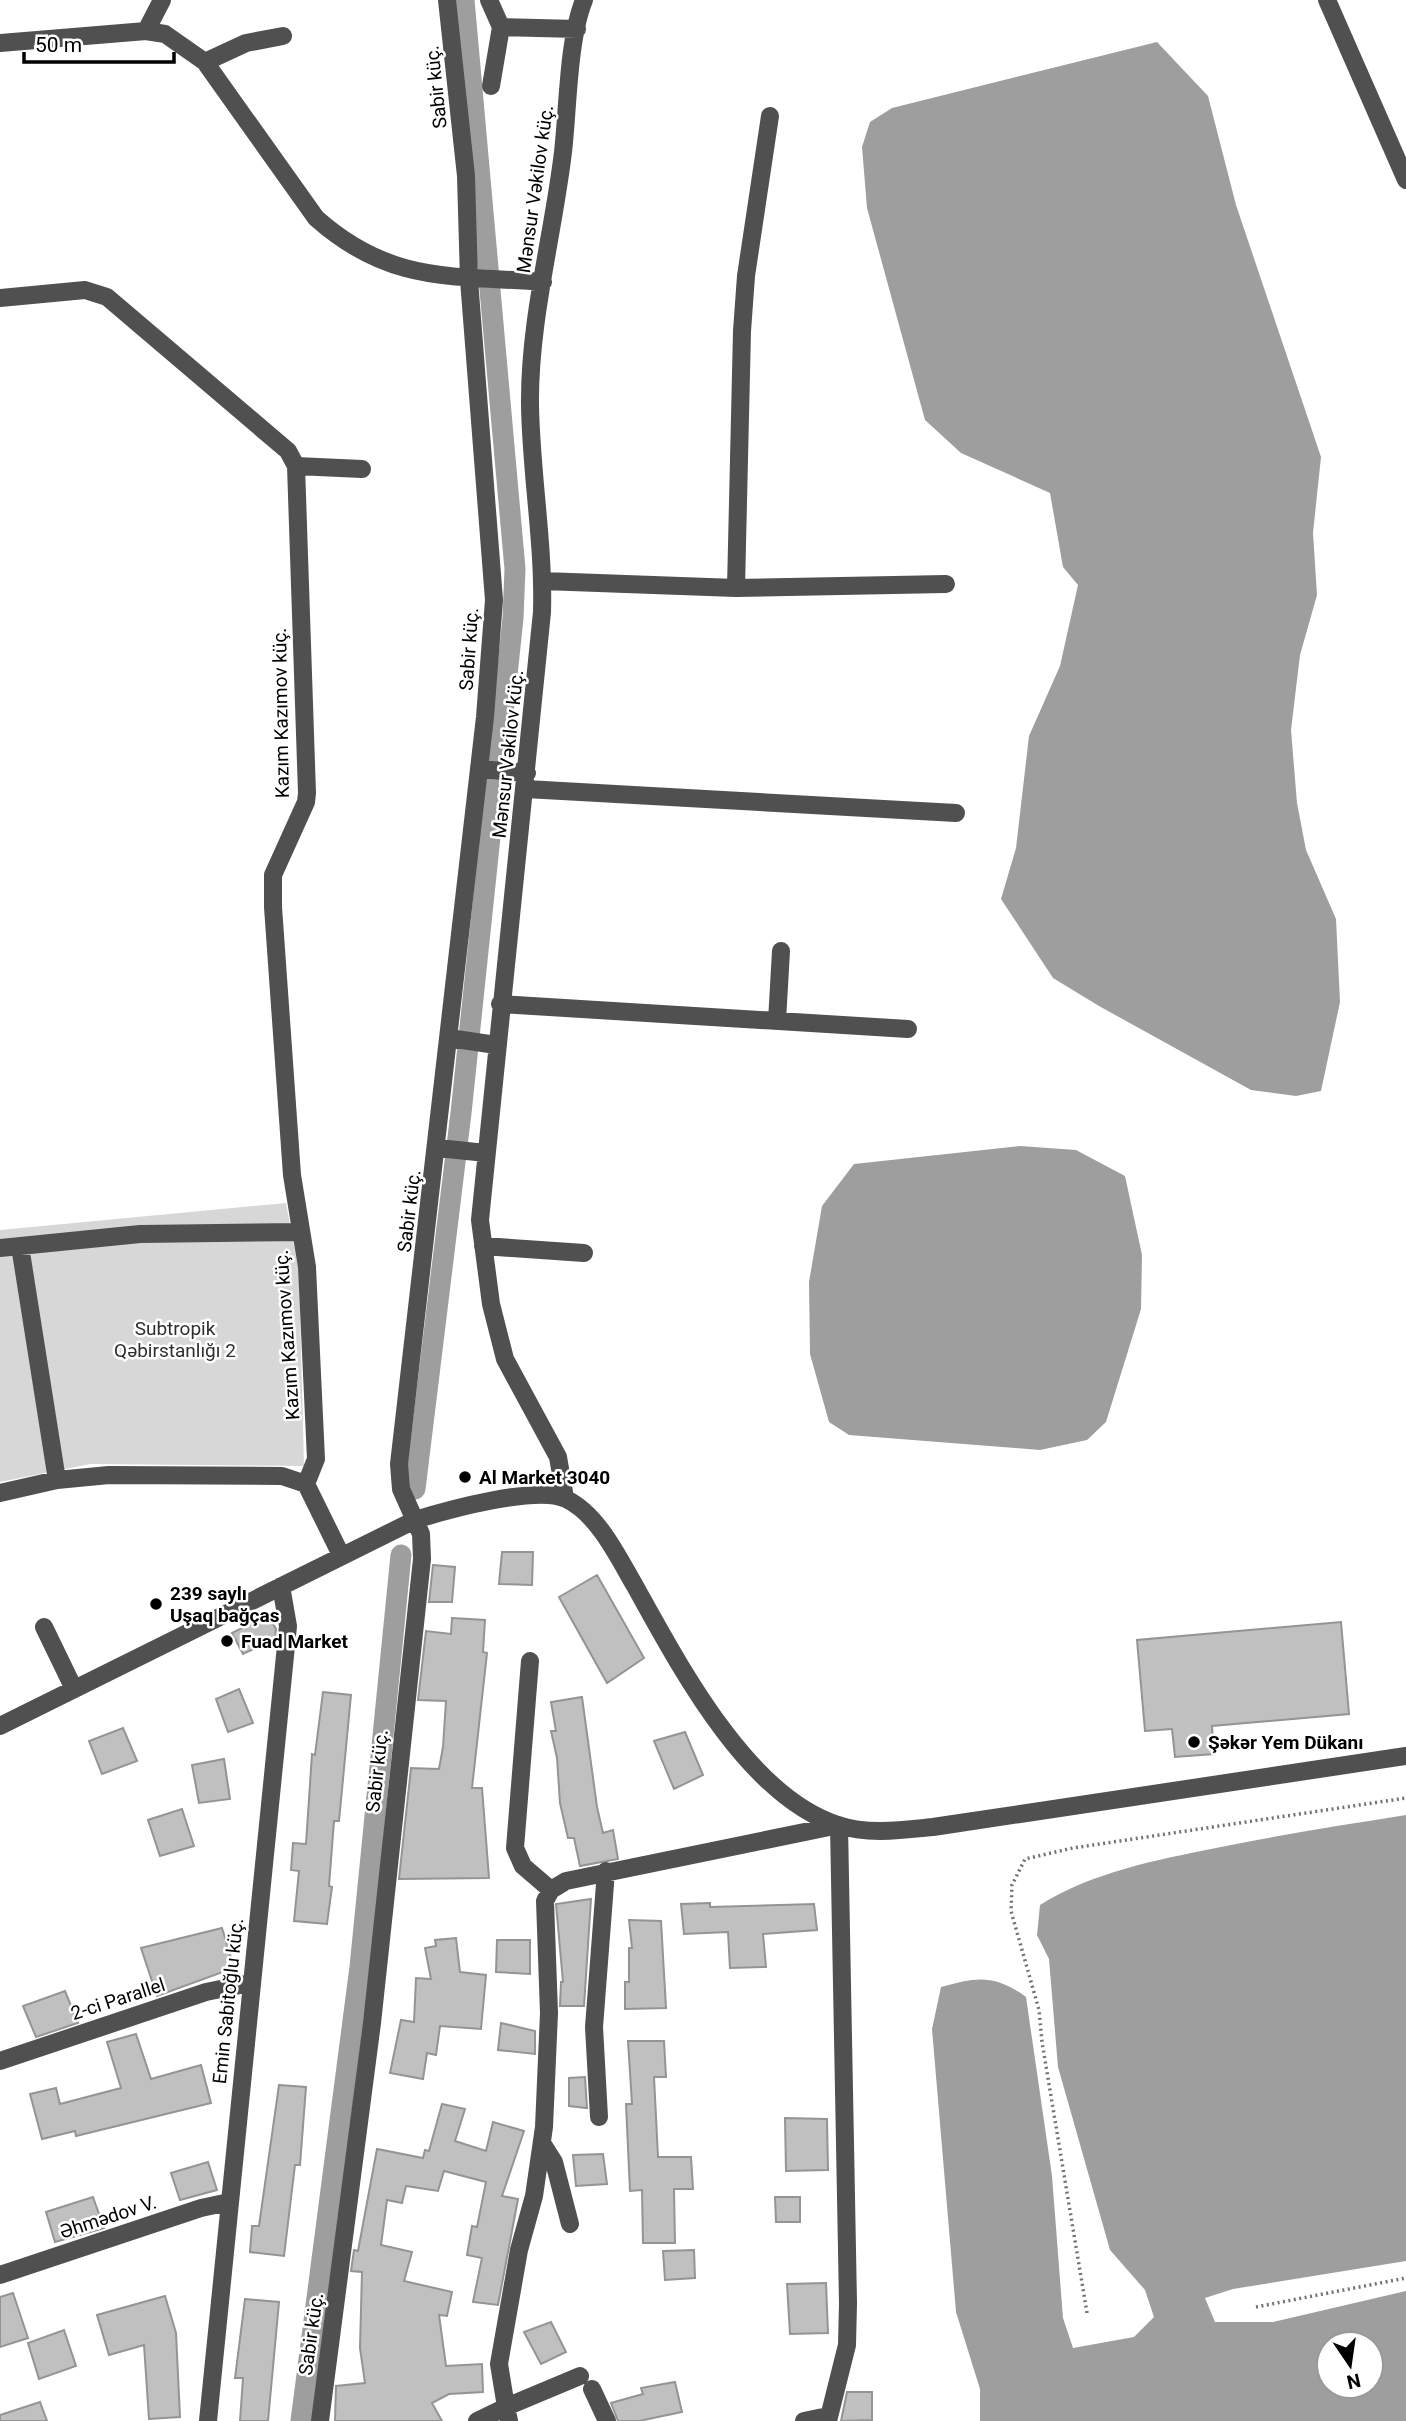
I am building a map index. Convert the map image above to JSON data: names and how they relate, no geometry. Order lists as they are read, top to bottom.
{
  "streets": {
    "street": [
      "Sabir küç.",
      "Mənsur Vəkilov küç.",
      "Kazım Kazımov küç.",
      "2-ci Parallel",
      "Emin Sabitoğlu küç.",
      "Əhmədov V."
    ]
  },
  "crossings": [
    ["2-ci Parallel", "Emin Sabitoğlu küç."],
    ["Emin Sabitoğlu küç.", "Əhmədov V."]
  ],
  "parks": ["Subtropik Qəbirstanlığı 2"],
  "places": [
    "Al Market 3040",
    "239 saylı Uşaq bağças",
    "Fuad Market",
    "Şəkər Yem Dükanı"
  ],
  "scale_bar": "50 m",
  "north": "bottom"
}
